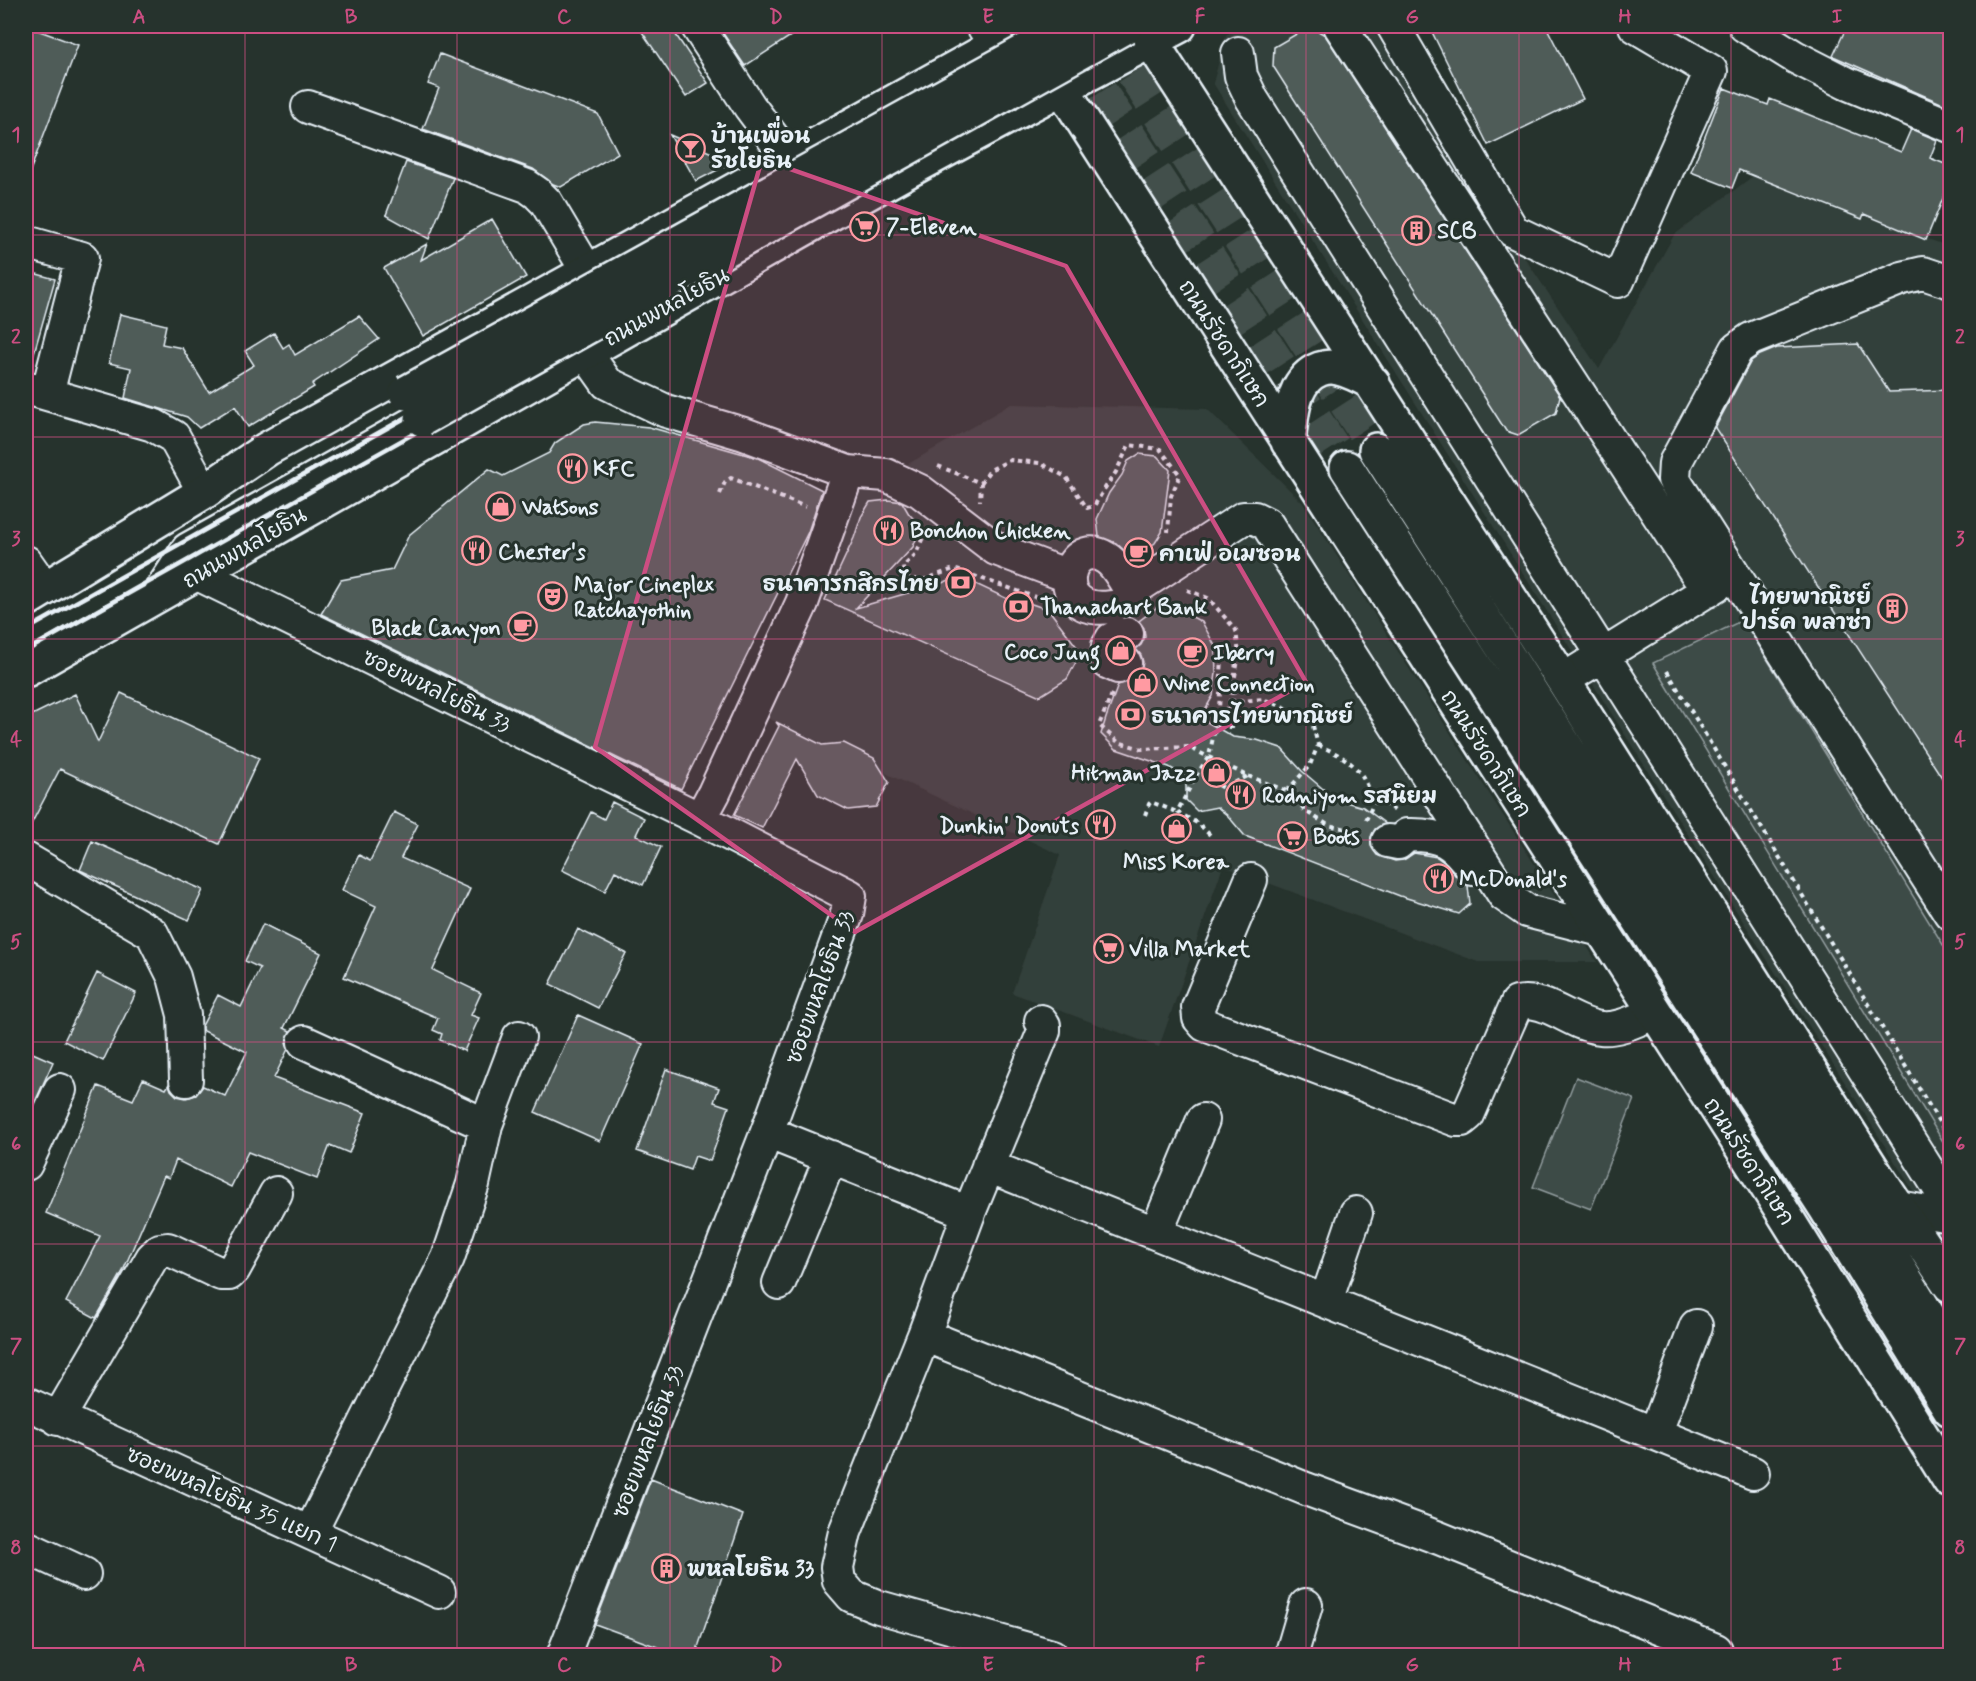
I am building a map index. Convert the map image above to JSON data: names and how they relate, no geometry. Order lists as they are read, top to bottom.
{
  "streets": {
    "main road": ["ถนนพหลโยธิน", "ถนนรัชดาภิเษก"],
    "street": ["ซอยพหลโยธิน 33", "ซอยพหลโยธิน 35 แยก 1"]
  },
  "crossings": [
    ["ถนนพหลโยธิน", "ถนนรัชดาภิเษก"],
    ["ถนนพหลโยธิน", "ซอยพหลโยธิน 33"]
  ],
  "places": {
    "bar": ["บ้านเพื่อน รัชโยธิน"],
    "supermarket": ["7-Eleven", "Boots", "Villa Market"],
    "building": ["SCB", "ไทยพาณิชย์ ปาร์ค พลาซ่า", "พหลโยธิน 33"],
    "restaurant": [
      "KFC",
      "Bonchon Chicken",
      "Chester's",
      "Rodniyom รสนิยม",
      "Dunkin' Donuts",
      "McDonald's"
    ],
    "shop": [
      "Watsons",
      "Coco Jung",
      "Wine Connection",
      "Hitman Jazz",
      "Miss Korea"
    ],
    "cafe": ["คาเฟ่ อเมซอน", "Black Canyon", "Iberry"],
    "bank": ["ธนาคารกสิกรไทย", "Thanachart Bank", "ธนาคารไทยพาณิชย์"],
    "theatre": ["Major Cineplex Ratchayothin"]
  },
  "grid": {
    "columns": [
      "A",
      "B",
      "C",
      "D",
      "E",
      "F",
      "G",
      "H",
      "I"
    ],
    "rows": [
      "1",
      "2",
      "3",
      "4",
      "5",
      "6",
      "7",
      "8"
    ]
  }
}
